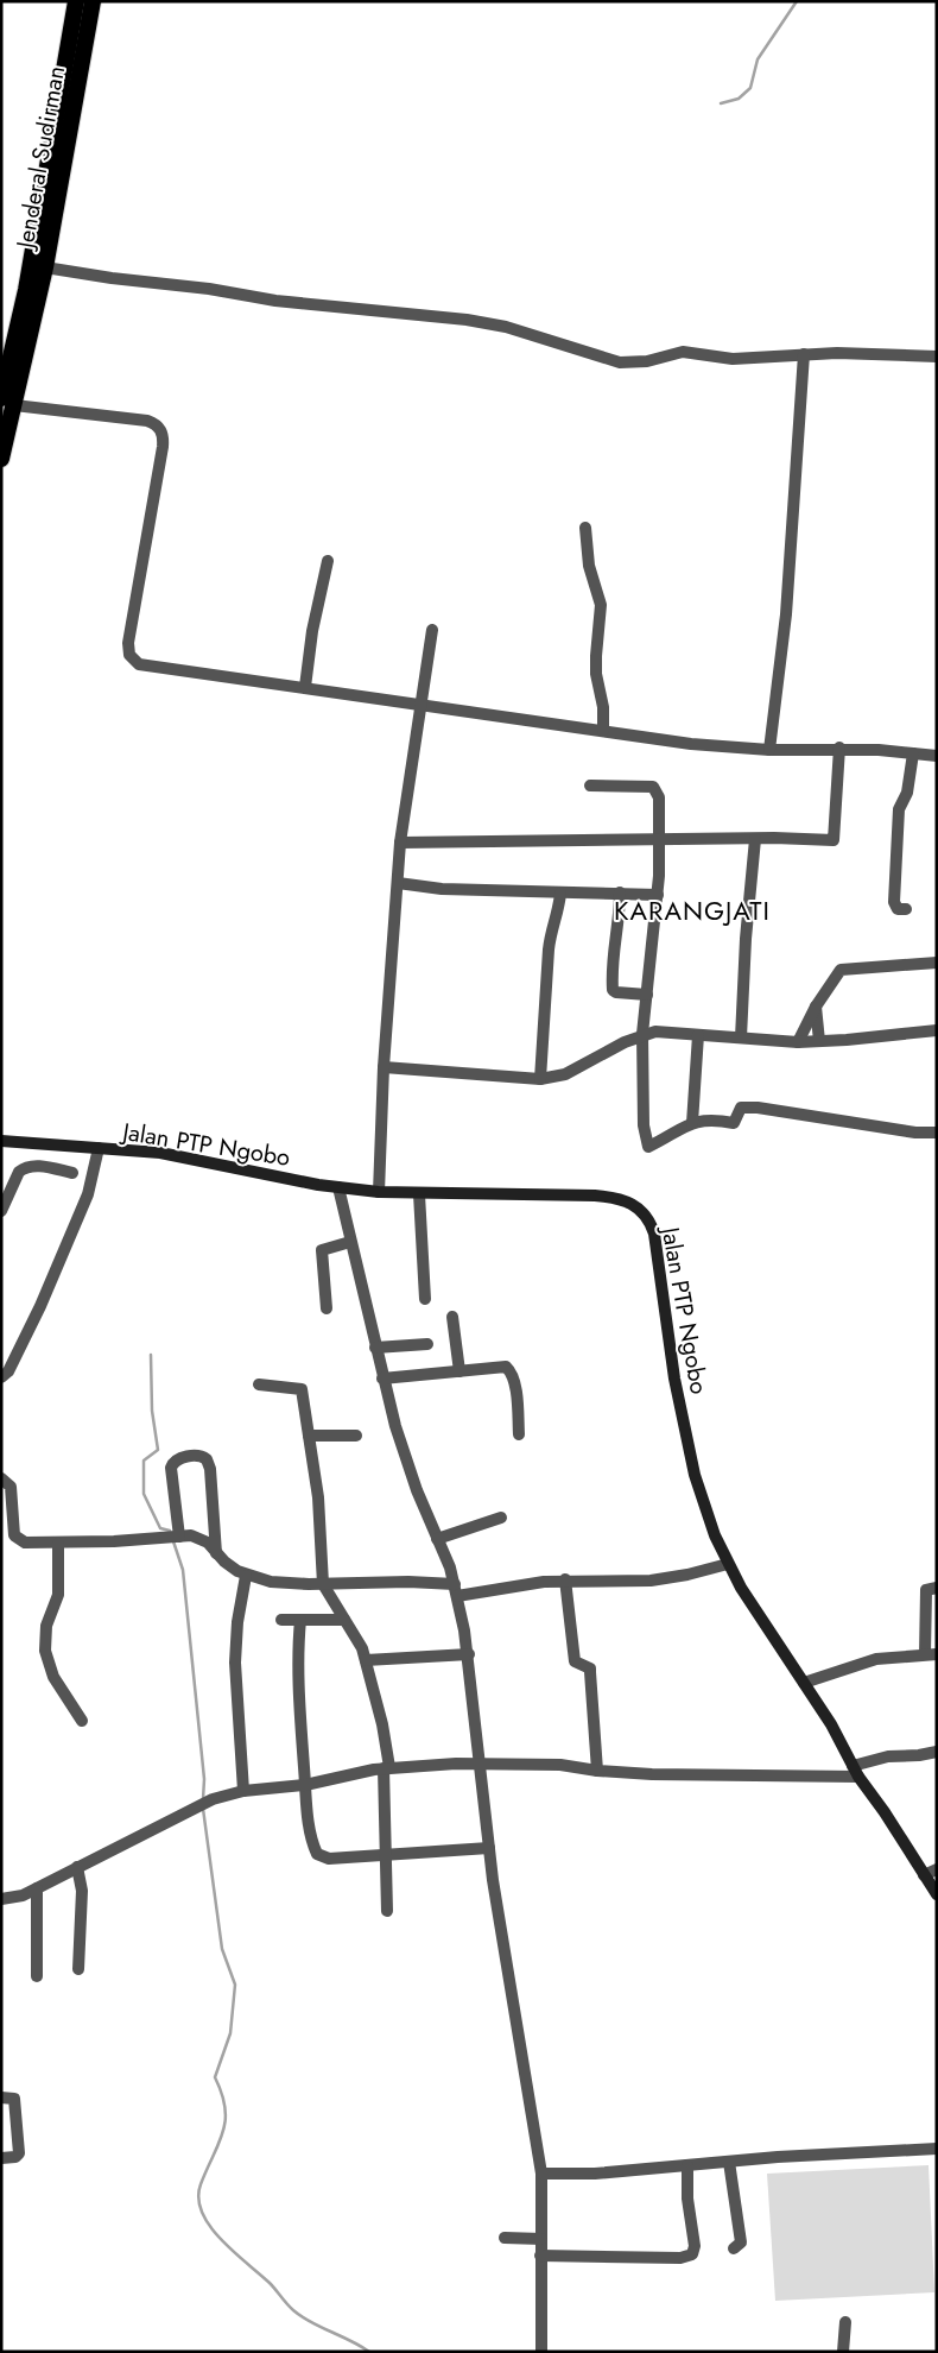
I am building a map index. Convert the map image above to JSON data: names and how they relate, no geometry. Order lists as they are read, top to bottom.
{
  "streets": {
    "highway": ["Jenderal Sudirman"],
    "main road": ["Jalan PTP Ngobo"]
  },
  "districts": ["KARANGJATI"]
}
